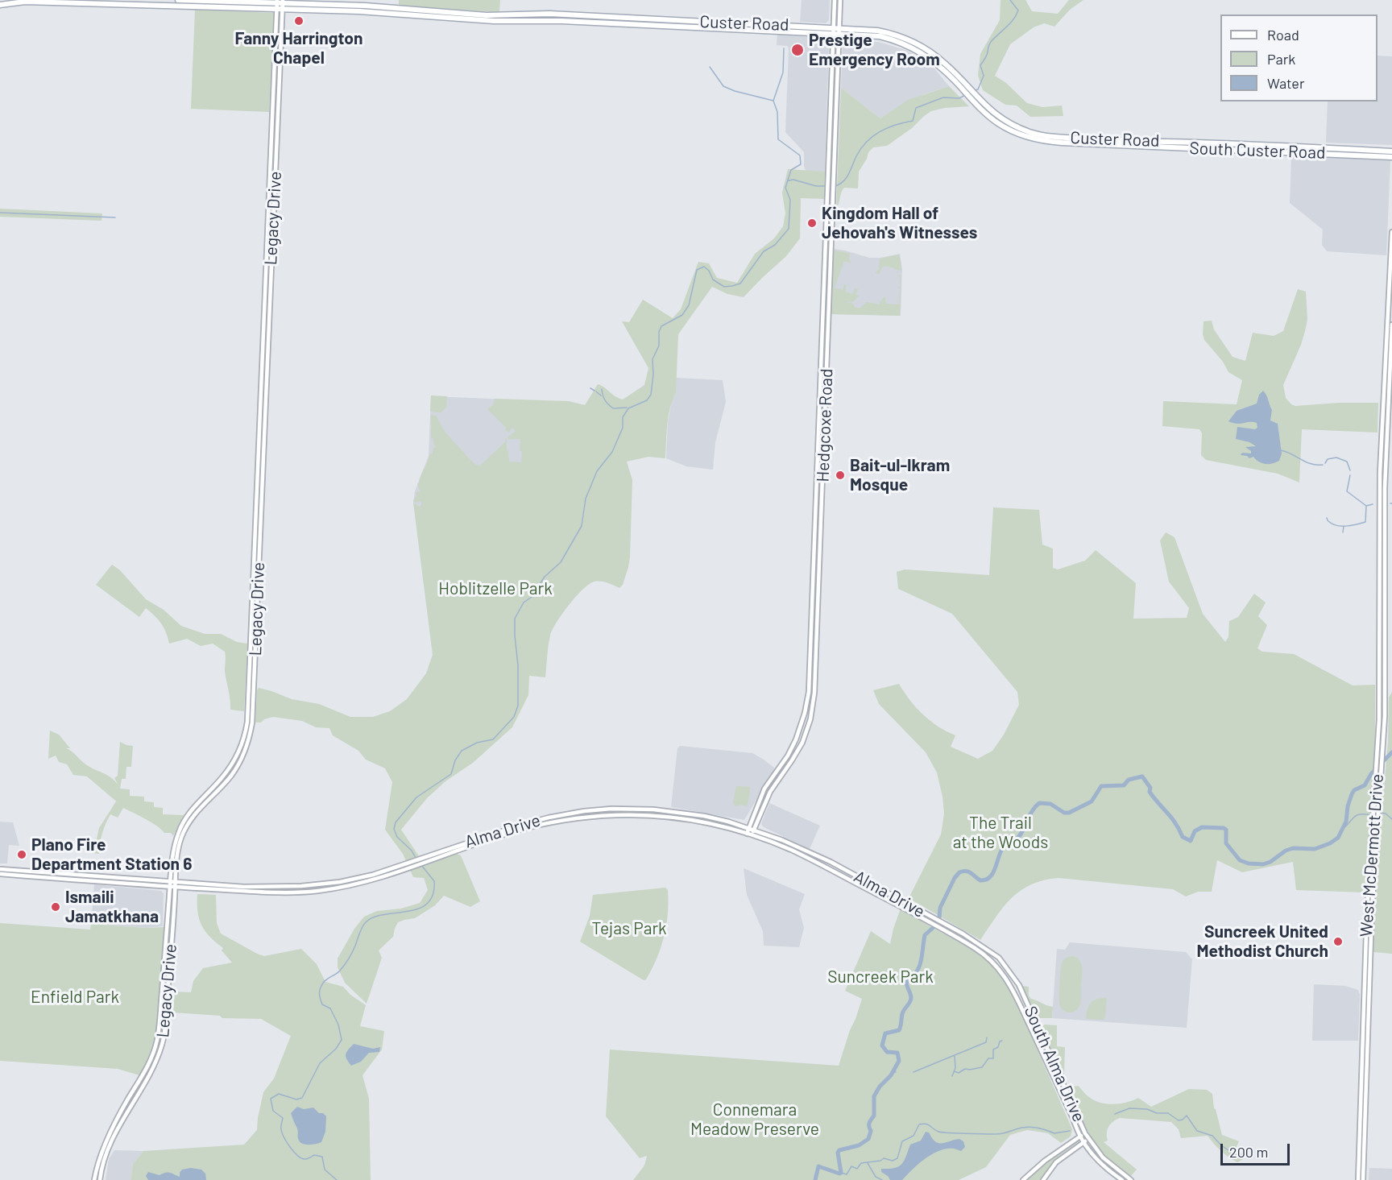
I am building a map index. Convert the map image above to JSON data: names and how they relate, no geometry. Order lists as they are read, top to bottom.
{
  "streets": {
    "main road": [
      "Custer Road",
      "South Custer Road",
      "Legacy Drive",
      "Hedgcoxe Road",
      "Alma Drive",
      "West McDermott Drive",
      "South Alma Drive"
    ]
  },
  "crossings": [
    ["Custer Road", "South Custer Road"],
    ["Custer Road", "Legacy Drive"],
    ["Custer Road", "Hedgcoxe Road"],
    ["Legacy Drive", "Alma Drive"],
    ["Hedgcoxe Road", "Alma Drive"],
    ["Alma Drive", "South Alma Drive"]
  ],
  "parks": [
    "Hoblitzelle Park",
    "The Trail at the Woods",
    "Tejas Park",
    "Suncreek Park",
    "Enfield Park",
    "Connemara Meadow Preserve"
  ],
  "places": [
    "Fanny Harrington Chapel",
    "Prestige Emergency Room",
    "Kingdom Hall of Jehovah's Witnesses",
    "Bait-ul-Ikram Mosque",
    "Plano Fire Department Station 6",
    "Ismaili Jamatkhana",
    "Suncreek United Methodist Church"
  ],
  "legend": ["Road", "Park", "Water"],
  "scale_bar": "200 m"
}
